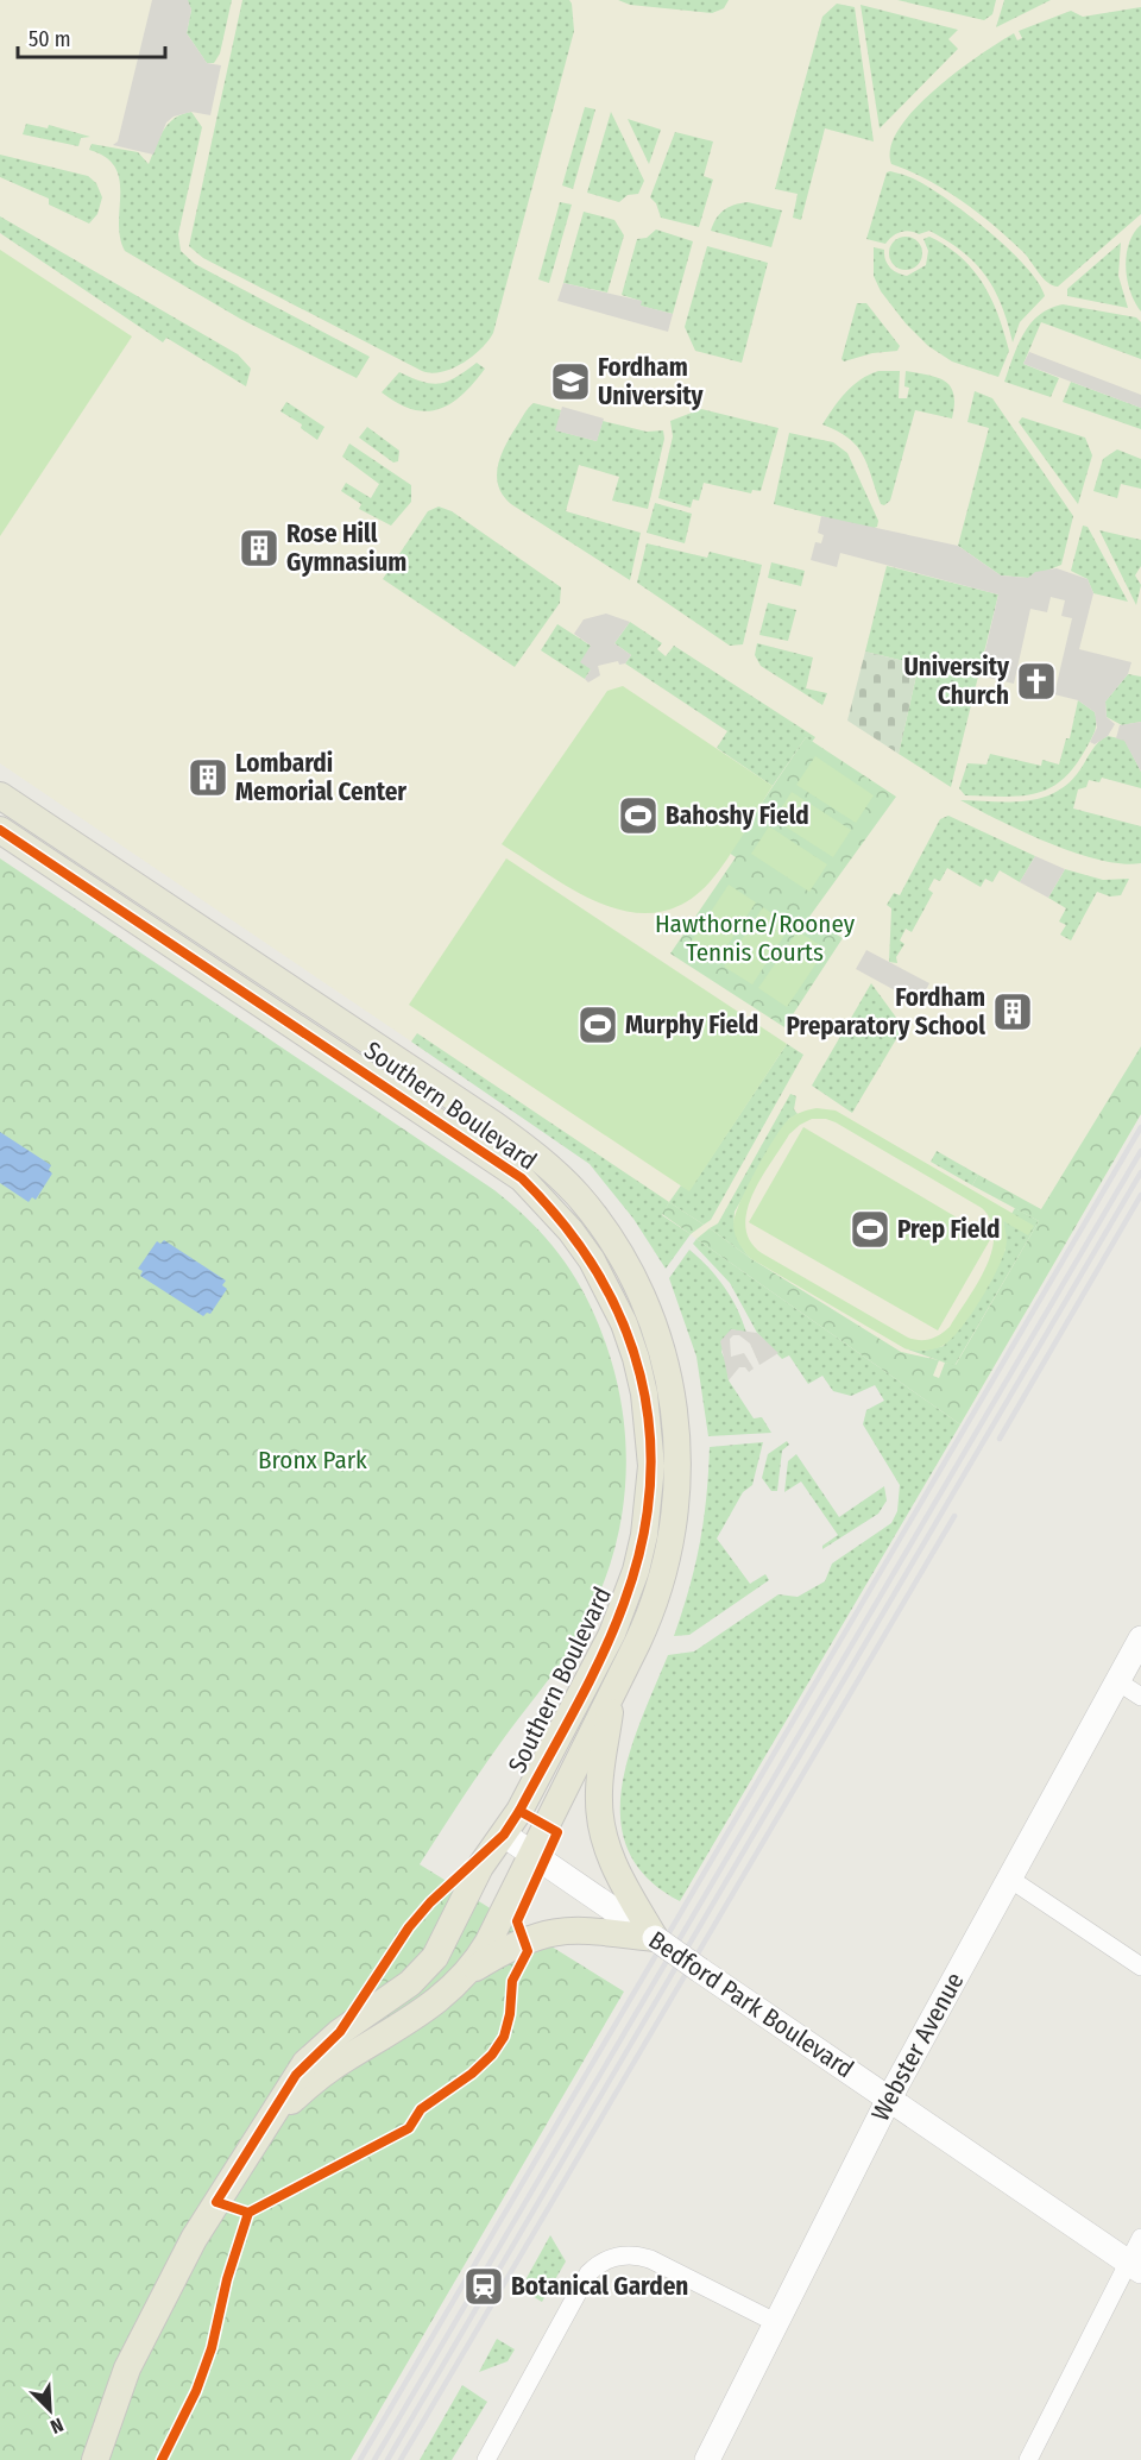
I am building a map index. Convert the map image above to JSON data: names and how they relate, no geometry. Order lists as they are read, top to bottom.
{
  "streets": {
    "main road": ["Southern Boulevard", "Bedford Park Boulevard", "Webster Avenue"]
  },
  "crossings": [
    ["Southern Boulevard", "Bedford Park Boulevard"],
    ["Bedford Park Boulevard", "Webster Avenue"]
  ],
  "parks": ["Hawthorne/Rooney Tennis Courts", "Bronx Park"],
  "places": {
    "school or university": ["Fordham University"],
    "building": ["Rose Hill Gymnasium", "Lombardi Memorial Center", "Fordham Preparatory School"],
    "church": ["University Church"],
    "sports": ["Bahoshy Field", "Murphy Field", "Prep Field"],
    "station": ["Botanical Garden"]
  },
  "scale_bar": "50 m",
  "north": "bottom right"
}
